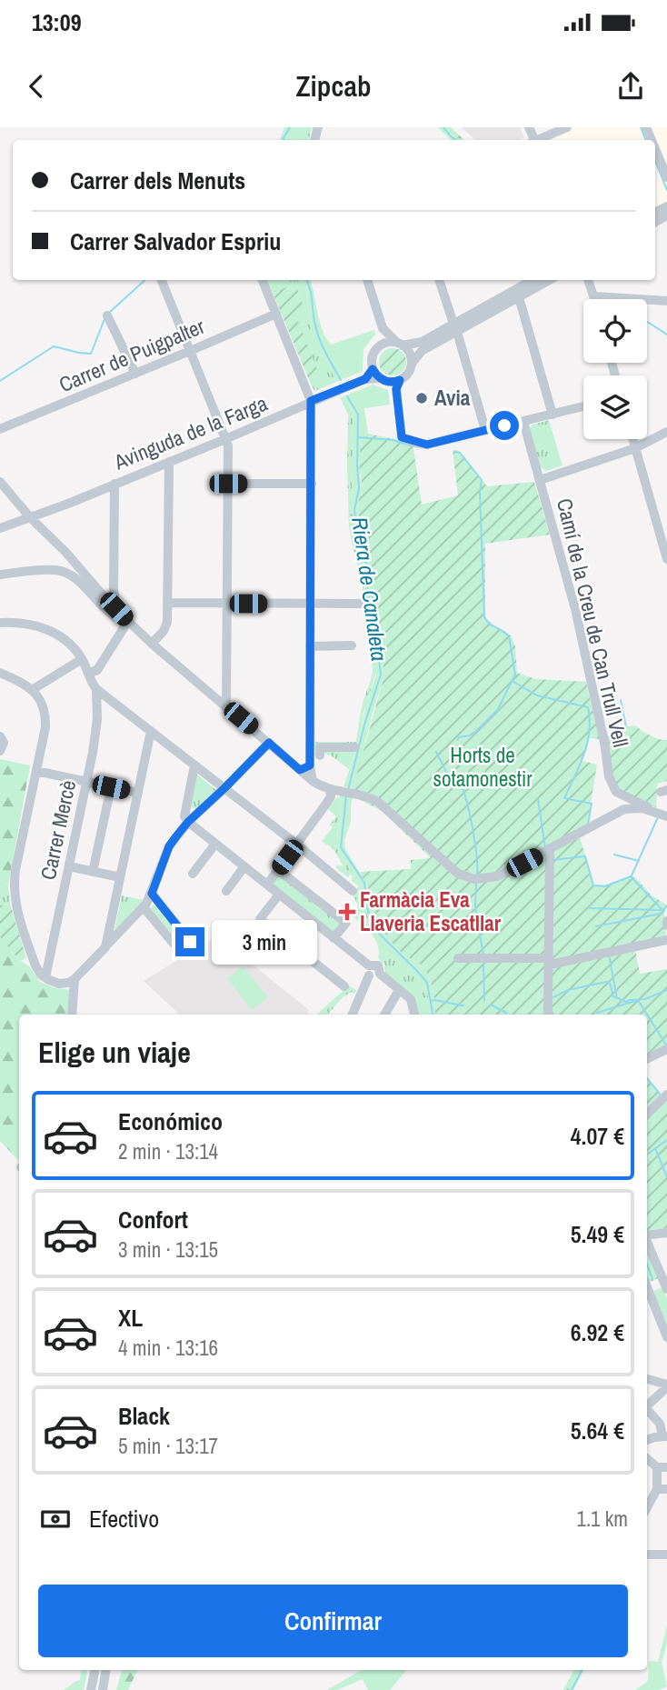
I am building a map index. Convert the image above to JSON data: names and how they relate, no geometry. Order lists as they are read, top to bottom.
{
  "streets": {
    "street": [
      "Carrer de Puigpalter",
      "Avinguda de la Farga",
      "Camí de la Creu de Can Trull Vell",
      "Carrer Mercè"
    ]
  },
  "water": ["Riera de Canaleta"],
  "parks": ["Horts de sotamonestir"],
  "places": {
    "other": ["Avia"],
    "health": ["Farmàcia Eva Llaveria Escatllar"]
  },
  "page": {
    "status": "13:09",
    "header": "Zipcab",
    "banner": ["Carrer dels Menuts", "Carrer Salvador Espriu"],
    "bubble": "3 min",
    "heading": "Elige un viaje",
    "list": [
      {
        "name": "Económico",
        "note": "2 min · 13:14",
        "value": "4.07 €"
      },
      {
        "name": "Confort",
        "note": "3 min · 13:15",
        "value": "5.49 €"
      },
      {
        "name": "XL",
        "note": "4 min · 13:16",
        "value": "6.92 €"
      },
      {
        "name": "Black",
        "note": "5 min · 13:17",
        "value": "5.64 €"
      }
    ],
    "pay": ["Efectivo", "1.1 km"],
    "buttons": "Confirmar"
  }
}
